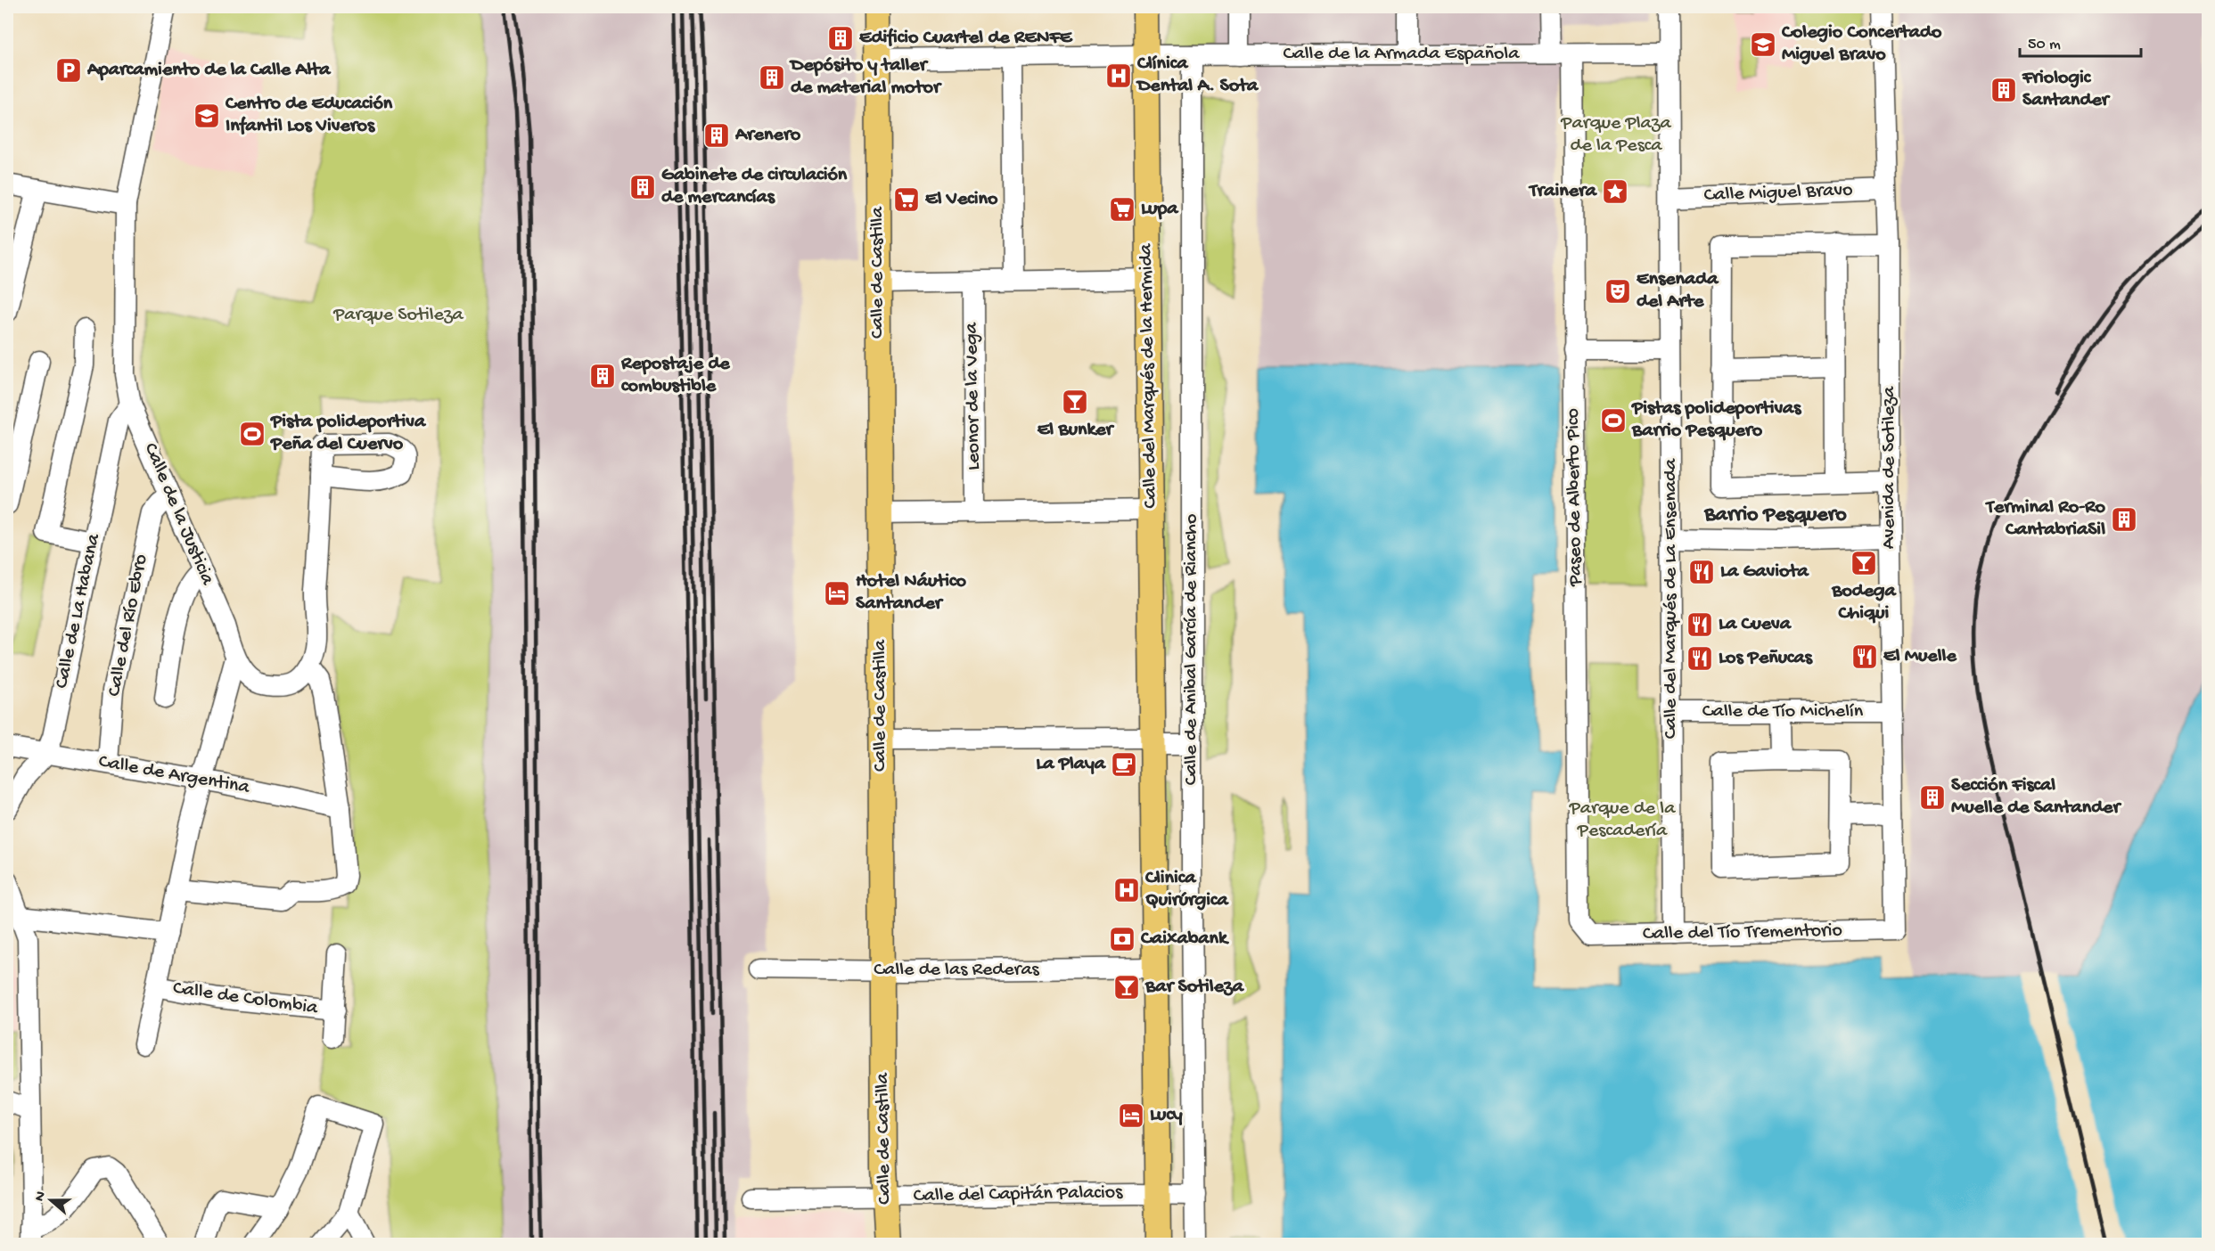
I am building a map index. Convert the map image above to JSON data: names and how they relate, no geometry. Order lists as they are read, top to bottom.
{
  "streets": {
    "main road": ["Calle de Castilla", "Calle del Marqués de la Hermida"],
    "street": [
      "Calle de la Armada Española",
      "Calle Miguel Bravo",
      "Leonor de la Vega",
      "Avenida de Sotileza",
      "Paseo de Alberto Pico",
      "Calle de la Justicia",
      "Calle del Marqués de La Ensenada",
      "Calle de La Habana",
      "Calle del Río Ebro",
      "Calle de Anibal García de Riancho",
      "Calle de Tío Michelín",
      "Calle de Argentina",
      "Calle del Tío Trementorio",
      "Calle de las Rederas",
      "Calle de Colombia",
      "Calle del Capitán Palacios"
    ]
  },
  "crossings": [
    ["Calle de la Armada Española", "Calle de Castilla"],
    ["Calle de la Armada Española", "Calle del Marqués de la Hermida"],
    ["Calle de la Armada Española", "Paseo de Alberto Pico"],
    ["Calle de la Armada Española", "Calle del Marqués de La Ensenada"],
    ["Calle de la Armada Española", "Calle de Anibal García de Riancho"],
    ["Calle Miguel Bravo", "Avenida de Sotileza"],
    ["Calle Miguel Bravo", "Calle del Marqués de La Ensenada"],
    ["Calle de Castilla", "Calle de las Rederas"],
    ["Calle de Castilla", "Calle del Capitán Palacios"],
    ["Calle del Marqués de la Hermida", "Calle de las Rederas"],
    ["Calle del Marqués de la Hermida", "Calle del Capitán Palacios"],
    ["Avenida de Sotileza", "Calle de Tío Michelín"],
    ["Avenida de Sotileza", "Calle del Tío Trementorio"],
    ["Paseo de Alberto Pico", "Calle del Tío Trementorio"],
    ["Calle de la Justicia", "Calle de La Habana"],
    ["Calle de la Justicia", "Calle del Río Ebro"],
    ["Calle de la Justicia", "Calle de Colombia"],
    ["Calle del Marqués de La Ensenada", "Calle de Tío Michelín"],
    ["Calle del Marqués de La Ensenada", "Calle del Tío Trementorio"],
    ["Calle de La Habana", "Calle de Argentina"],
    ["Calle del Río Ebro", "Calle de Argentina"],
    ["Calle de Argentina", "Calle de Colombia"]
  ],
  "districts": ["Barrio Pesquero"],
  "parks": ["Parque Plaza de la Pesca", "Parque Sotileza", "Parque de la Pescadería"],
  "places": {
    "building": [
      "Edificio Cuartel de RENFE",
      "Depósito y taller de material motor",
      "Friologic Santander",
      "Arenero",
      "Gabinete de circulación de mercancías",
      "Repostaje de combustible",
      "Terminal Ro-Ro CantabriaSil",
      "Sección Fiscal Muelle de Santander"
    ],
    "school or university": ["Colegio Concertado Miguel Bravo", "Centro de Educación Infantil Los Viveros"],
    "parking": ["Aparcamiento de la Calle Alta"],
    "hospital": ["Clínica Dental A. Sota", "Clinica Quirúrgica"],
    "place": ["Trainera"],
    "supermarket": ["El Vecino", "Lupa"],
    "theatre": ["Ensenada del Arte"],
    "bar": ["El Bunker", "Bodega Chiqui", "Bar Sotileza"],
    "sports": ["Pistas polideportivas Barrio Pesquero", "Pista polideportiva Peña del Cuervo"],
    "restaurant": [
      "La Gaviota",
      "La Cueva",
      "El Muelle",
      "Los Peñucas"
    ],
    "hotel": ["Hotel Náutico Santander", "Lucy"],
    "cafe": ["La Playa"],
    "bank": ["Caixabank"]
  },
  "scale_bar": "50 m",
  "north": "left"
}
